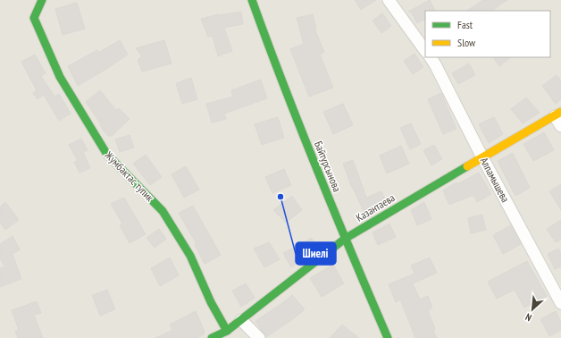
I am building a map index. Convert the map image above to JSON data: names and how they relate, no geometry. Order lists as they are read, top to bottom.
{
  "streets": {
    "street": [
      "Байтурсынова",
      "Жумбактас тупик",
      "Алпамышева",
      "Казантаева"
    ]
  },
  "crossings": [
    ["Байтурсынова", "Казантаева"],
    ["Жумбактас тупик", "Казантаева"],
    ["Алпамышева", "Казантаева"]
  ],
  "places": ["Шиелі"],
  "legend": ["Fast", "Slow"],
  "north": "bottom left"
}
